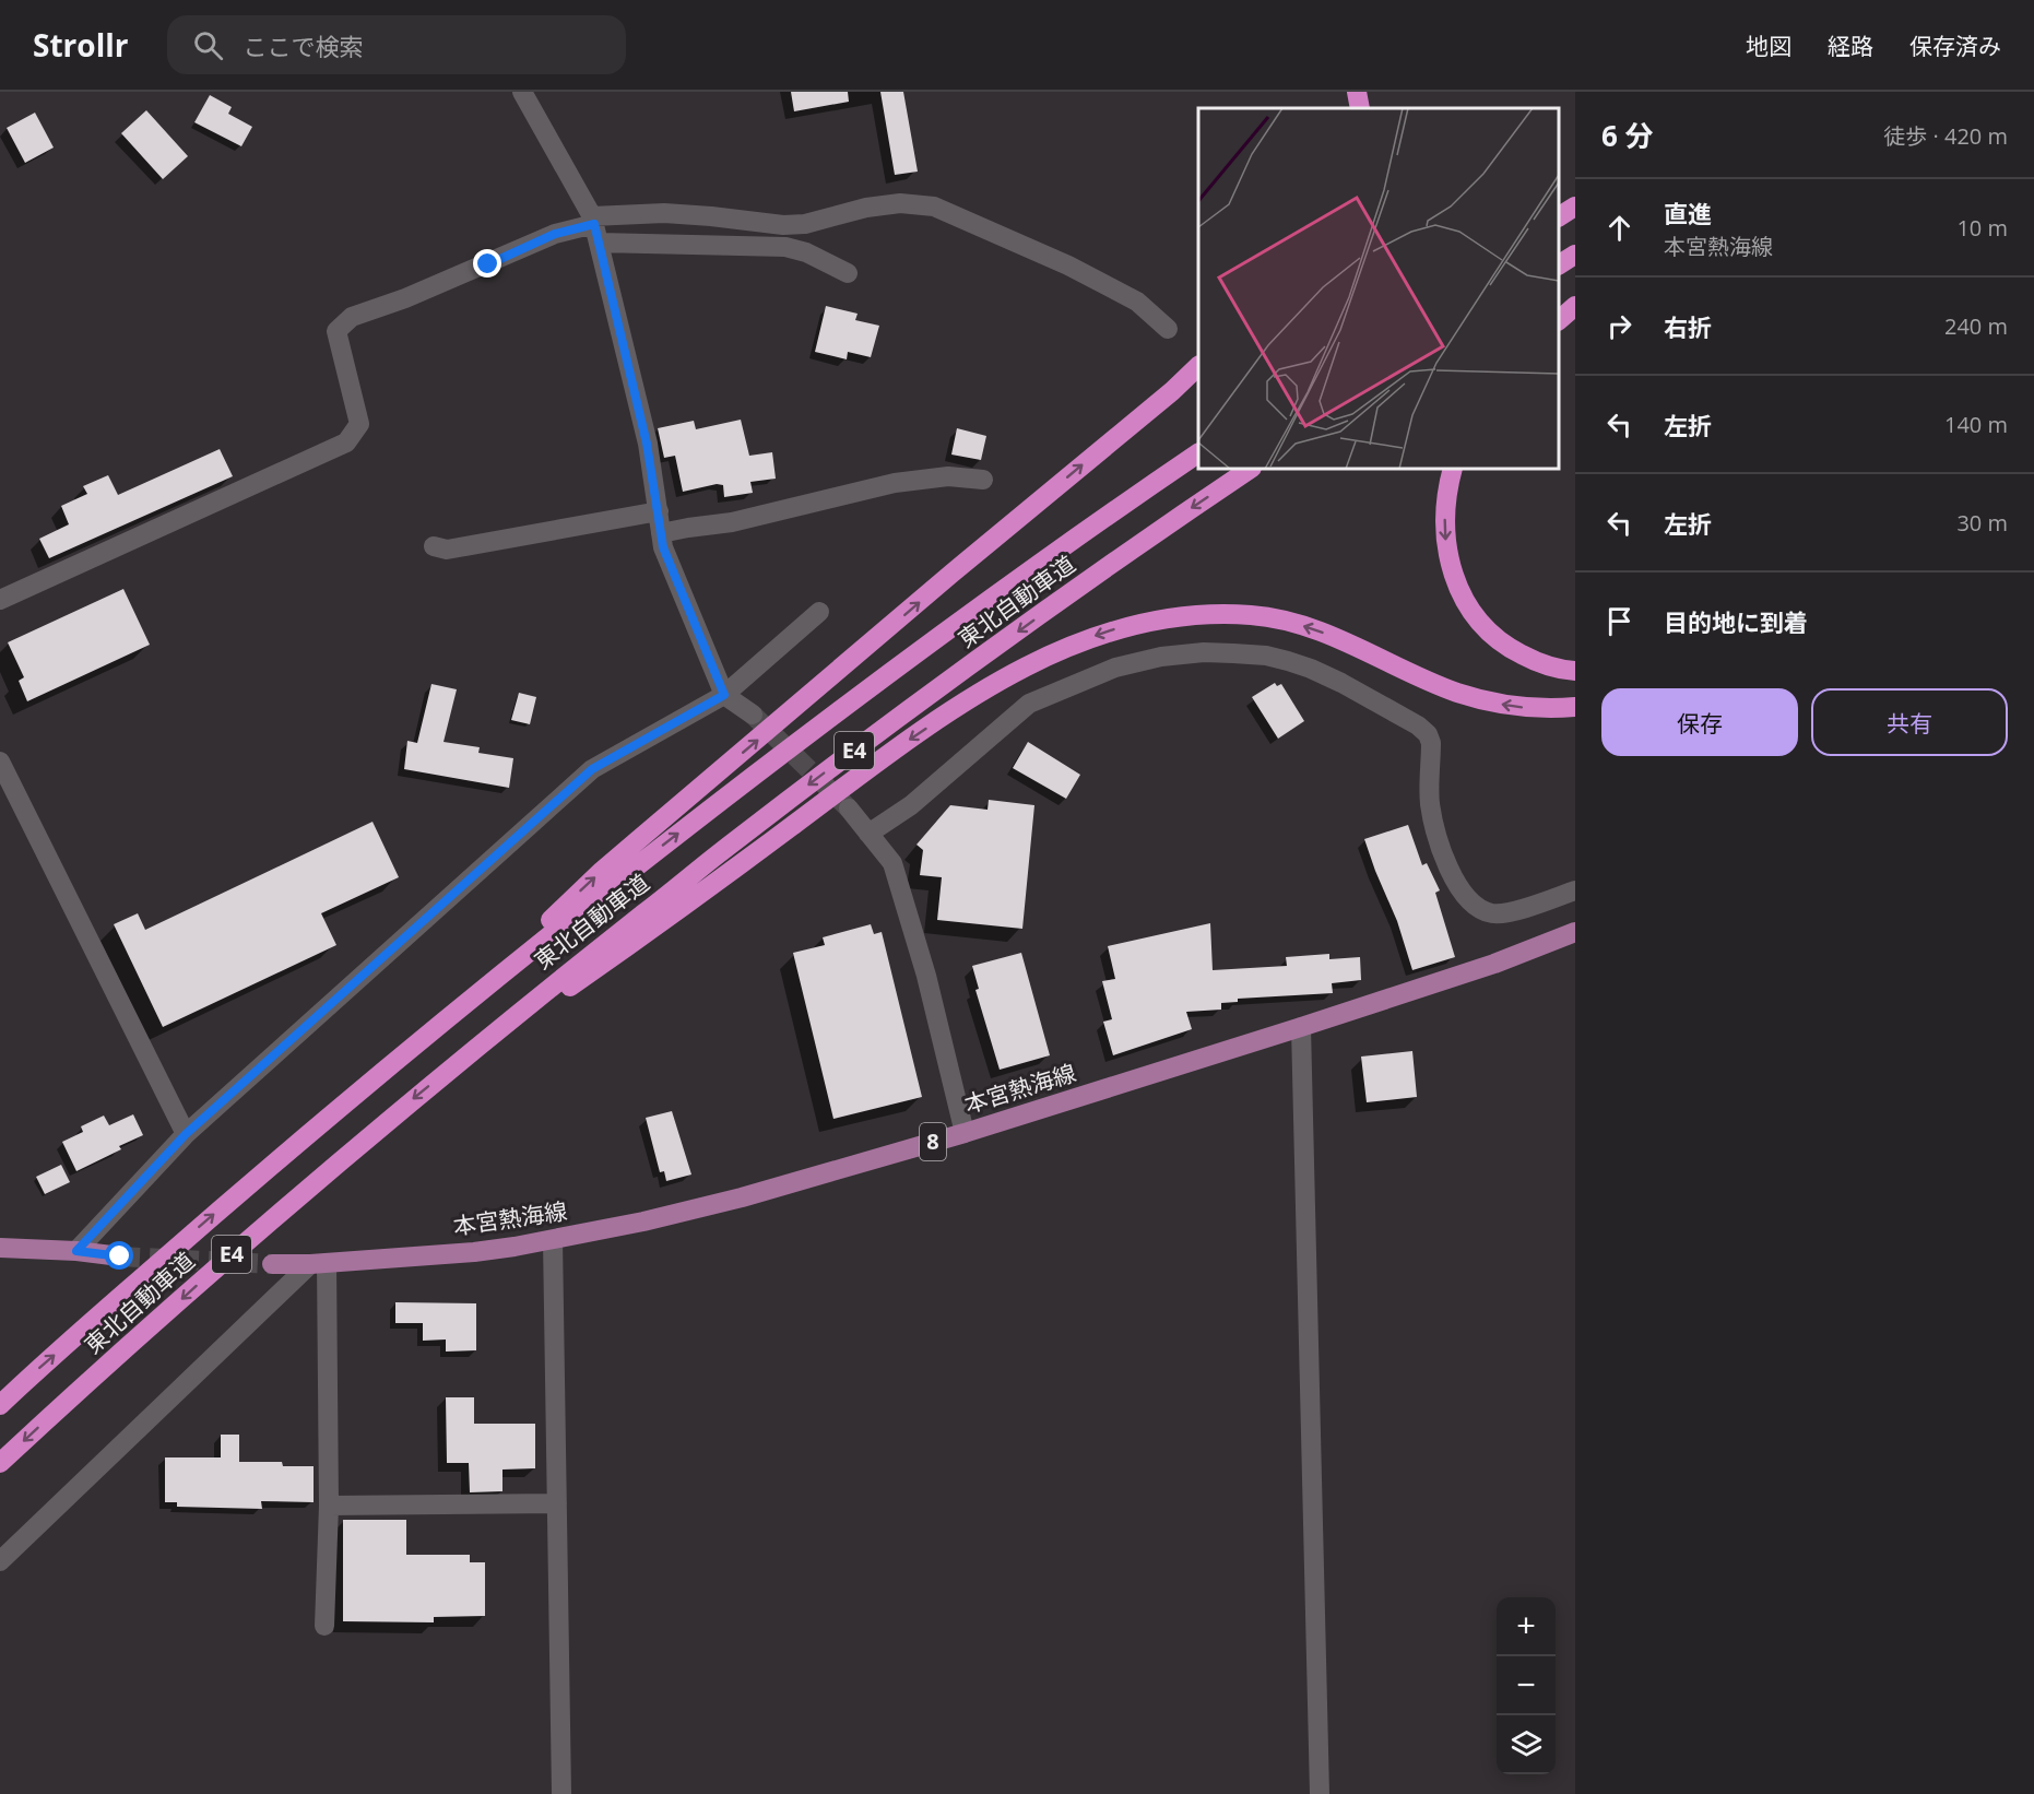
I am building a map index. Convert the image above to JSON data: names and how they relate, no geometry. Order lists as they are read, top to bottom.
{
  "streets": {
    "highway": ["東北自動車道", "E4"],
    "main road": ["本宮熱海線", "8"]
  },
  "page": {
    "header": "Strollr",
    "search": "ここで検索",
    "nav": ["地図", "経路", "保存済み"],
    "heading": ["6 分", "徒歩 · 420 m"],
    "list": [
      ["直進", "本宮熱海線", "10 m"],
      ["右折", "240 m"],
      ["左折", "140 m"],
      ["左折", "30 m"],
      "目的地に到着"
    ],
    "buttons": ["保存", "共有"],
    "map_buttons": ["+", "−"]
  }
}
